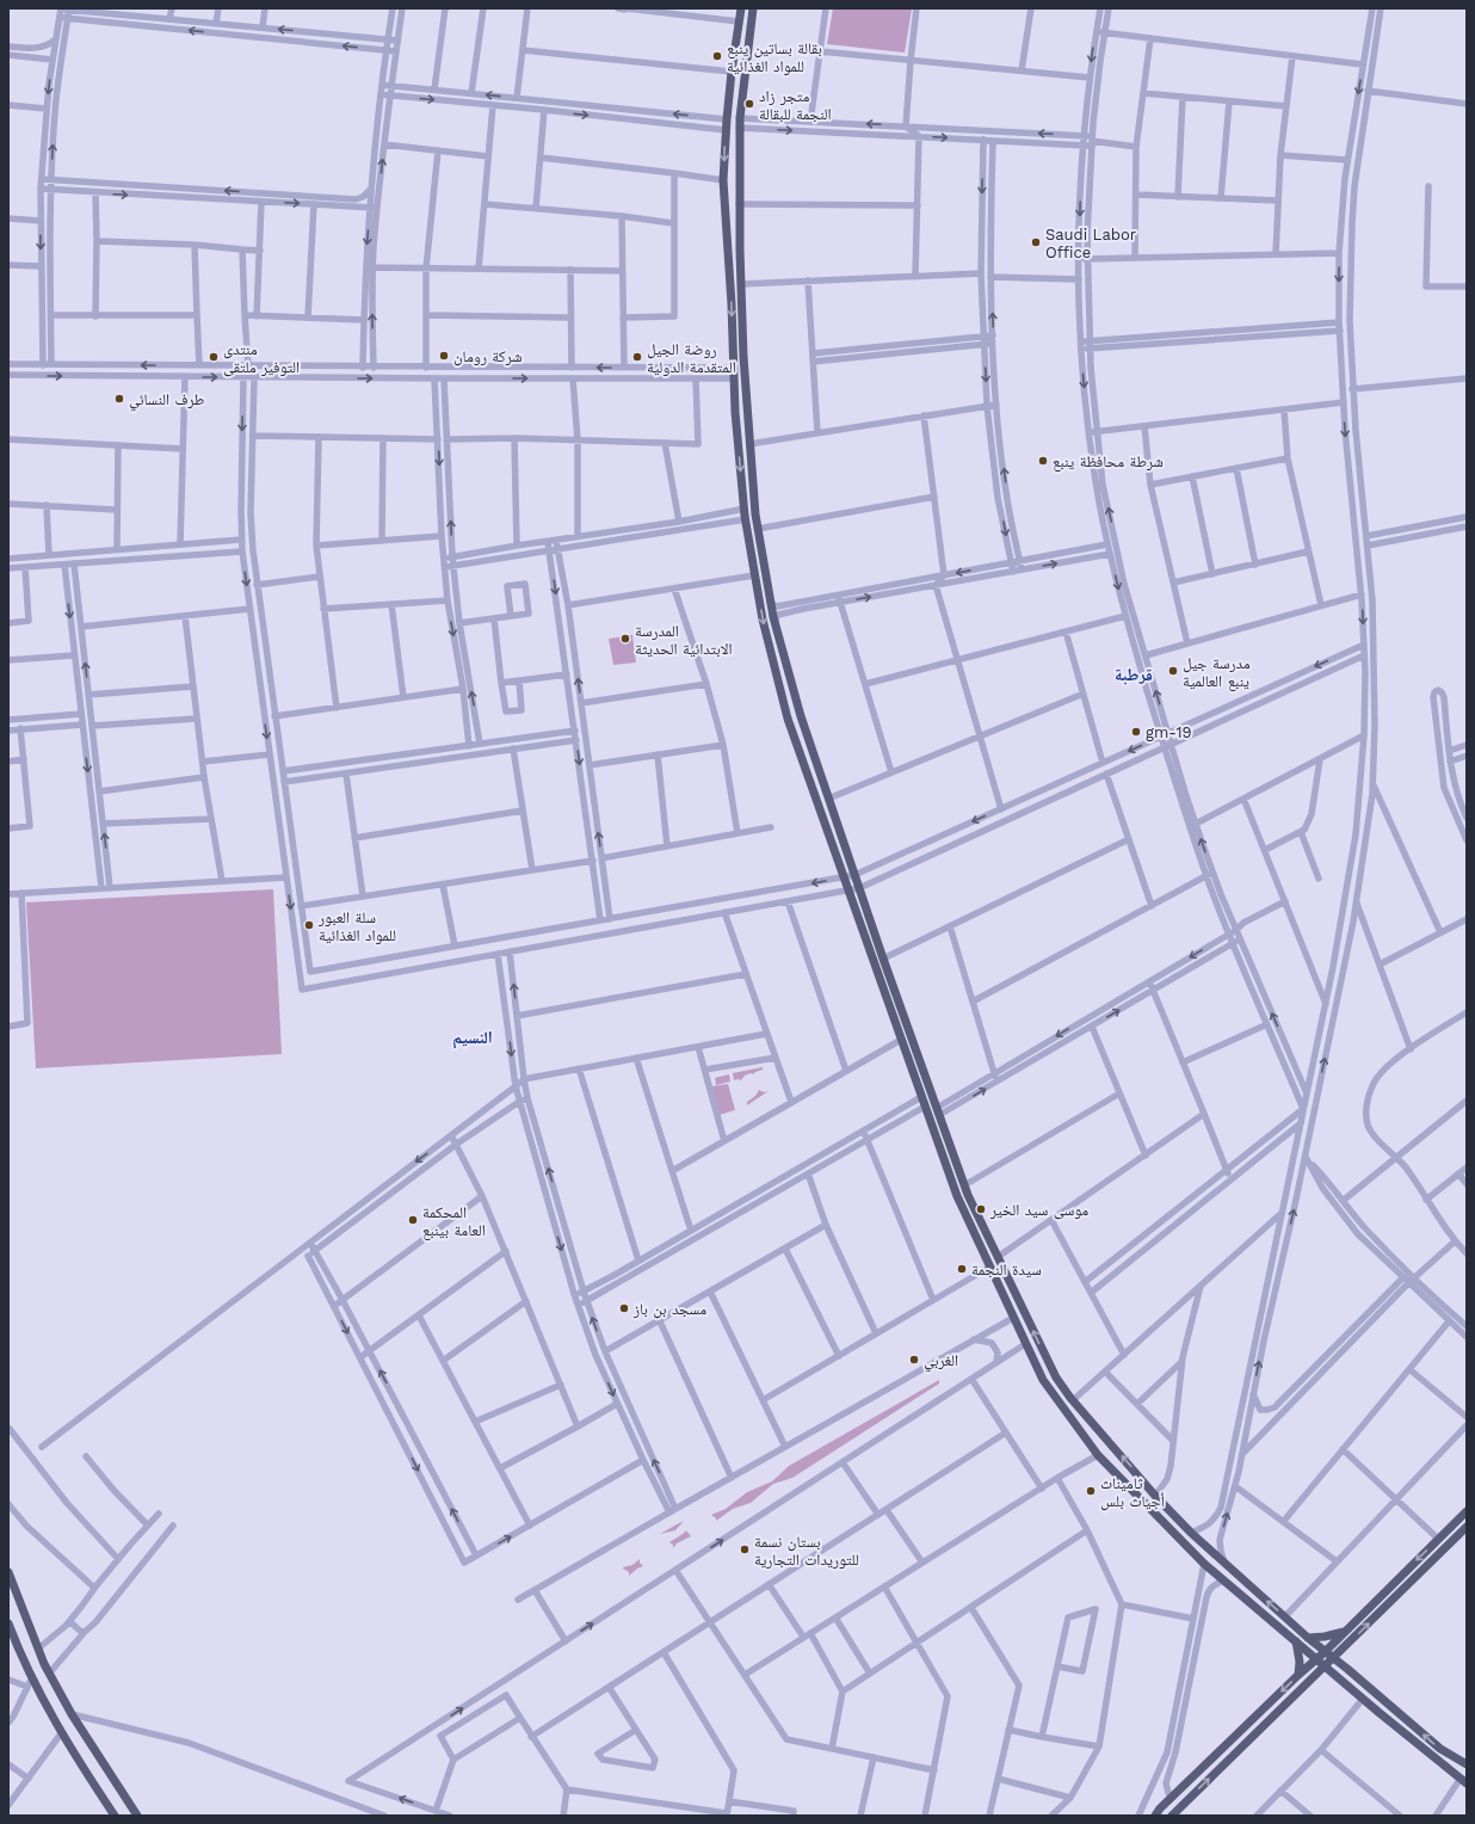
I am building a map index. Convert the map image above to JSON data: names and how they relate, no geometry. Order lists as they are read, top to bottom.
{
  "districts": ["قرطبة", "النسيم"],
  "places": [
    "بقالة بساتين ينبع للمواد الغذائية",
    "متجر زاد النجمة للبقالة",
    "Saudi Labor Office",
    "شركة رومان",
    "منتدى التوفير ملتقى",
    "روضة الجيل المتقدمة الدولية",
    "طرف النسائي",
    "شرطة محافظة ينبع",
    "المدرسة الابتدائية الحديثة",
    "مدرسة جيل ينبع العالمية",
    "gm-19",
    "سلة العبور للمواد الغذائية",
    "موسى سيد الخير",
    "المحكمة العامة بينبع",
    "سيدة النجمة",
    "مسجد بن باز",
    "الغربي",
    "ثاميناث أجياث بلس",
    "بستان نسمة للتوريدات التجارية"
  ]
}
